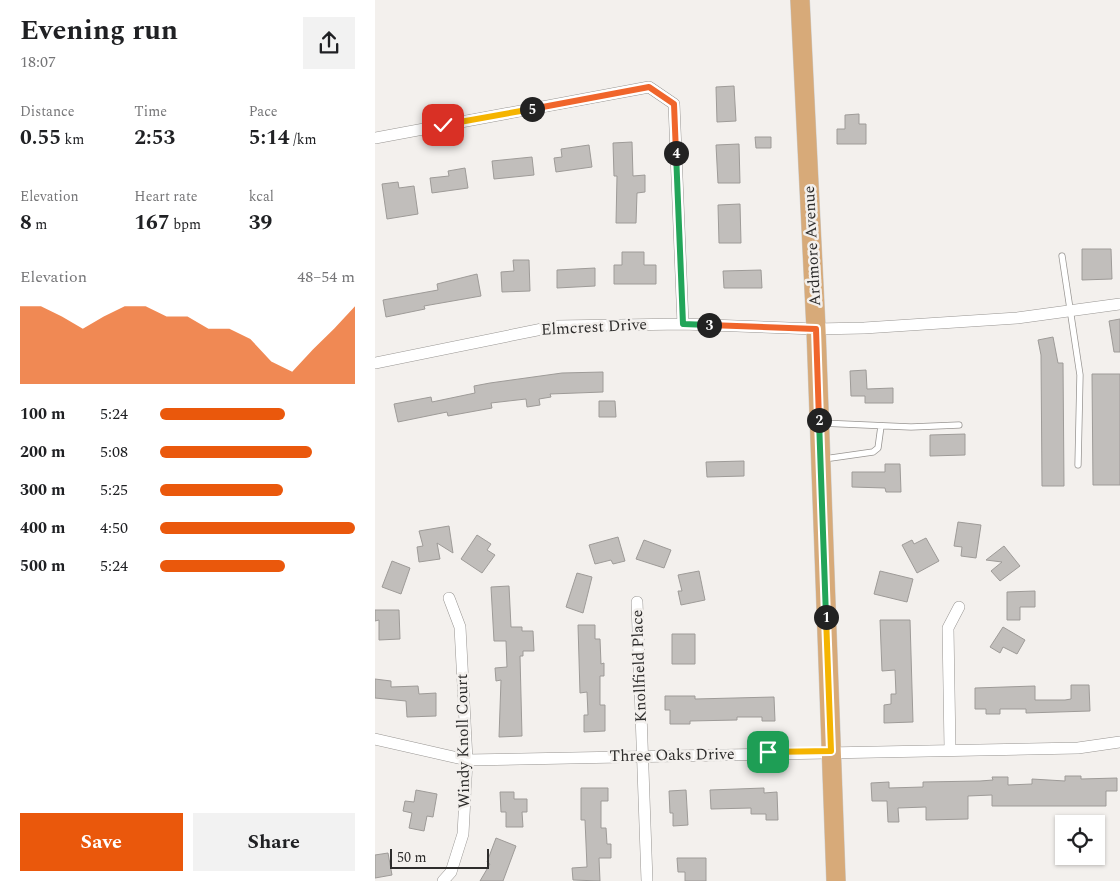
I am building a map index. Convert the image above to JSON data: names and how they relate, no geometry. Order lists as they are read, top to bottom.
{
  "streets": {
    "main road": ["Ardmore Avenue"],
    "street": [
      "Elmcrest Drive",
      "Knollfield Place",
      "Windy Knoll Court",
      "Three Oaks Drive"
    ]
  },
  "crossings": [
    ["Ardmore Avenue", "Elmcrest Drive"],
    ["Ardmore Avenue", "Three Oaks Drive"],
    ["Knollfield Place", "Three Oaks Drive"],
    ["Windy Knoll Court", "Three Oaks Drive"]
  ],
  "scale_bar": "50 m",
  "page": {
    "heading": ["Evening run", "18:07"],
    "stats": [
      ["Distance", "0.55 km"],
      ["Time", "2:53"],
      ["Pace", "5:14 /km"],
      ["Elevation", "8 m"],
      ["Heart rate", "167 bpm"],
      ["kcal", "39"]
    ],
    "pins": [
      "5",
      "4",
      "3",
      "2",
      "1"
    ],
    "chart": ["Elevation", "48–54 m"],
    "list": [
      {
        "name": "100 m",
        "note": "5:24"
      },
      {
        "name": "200 m",
        "note": "5:08"
      },
      {
        "name": "300 m",
        "note": "5:25"
      },
      {
        "name": "400 m",
        "note": "4:50"
      },
      {
        "name": "500 m",
        "note": "5:24"
      }
    ],
    "buttons": ["Save", "Share"],
    "scale": "50 m"
  }
}
